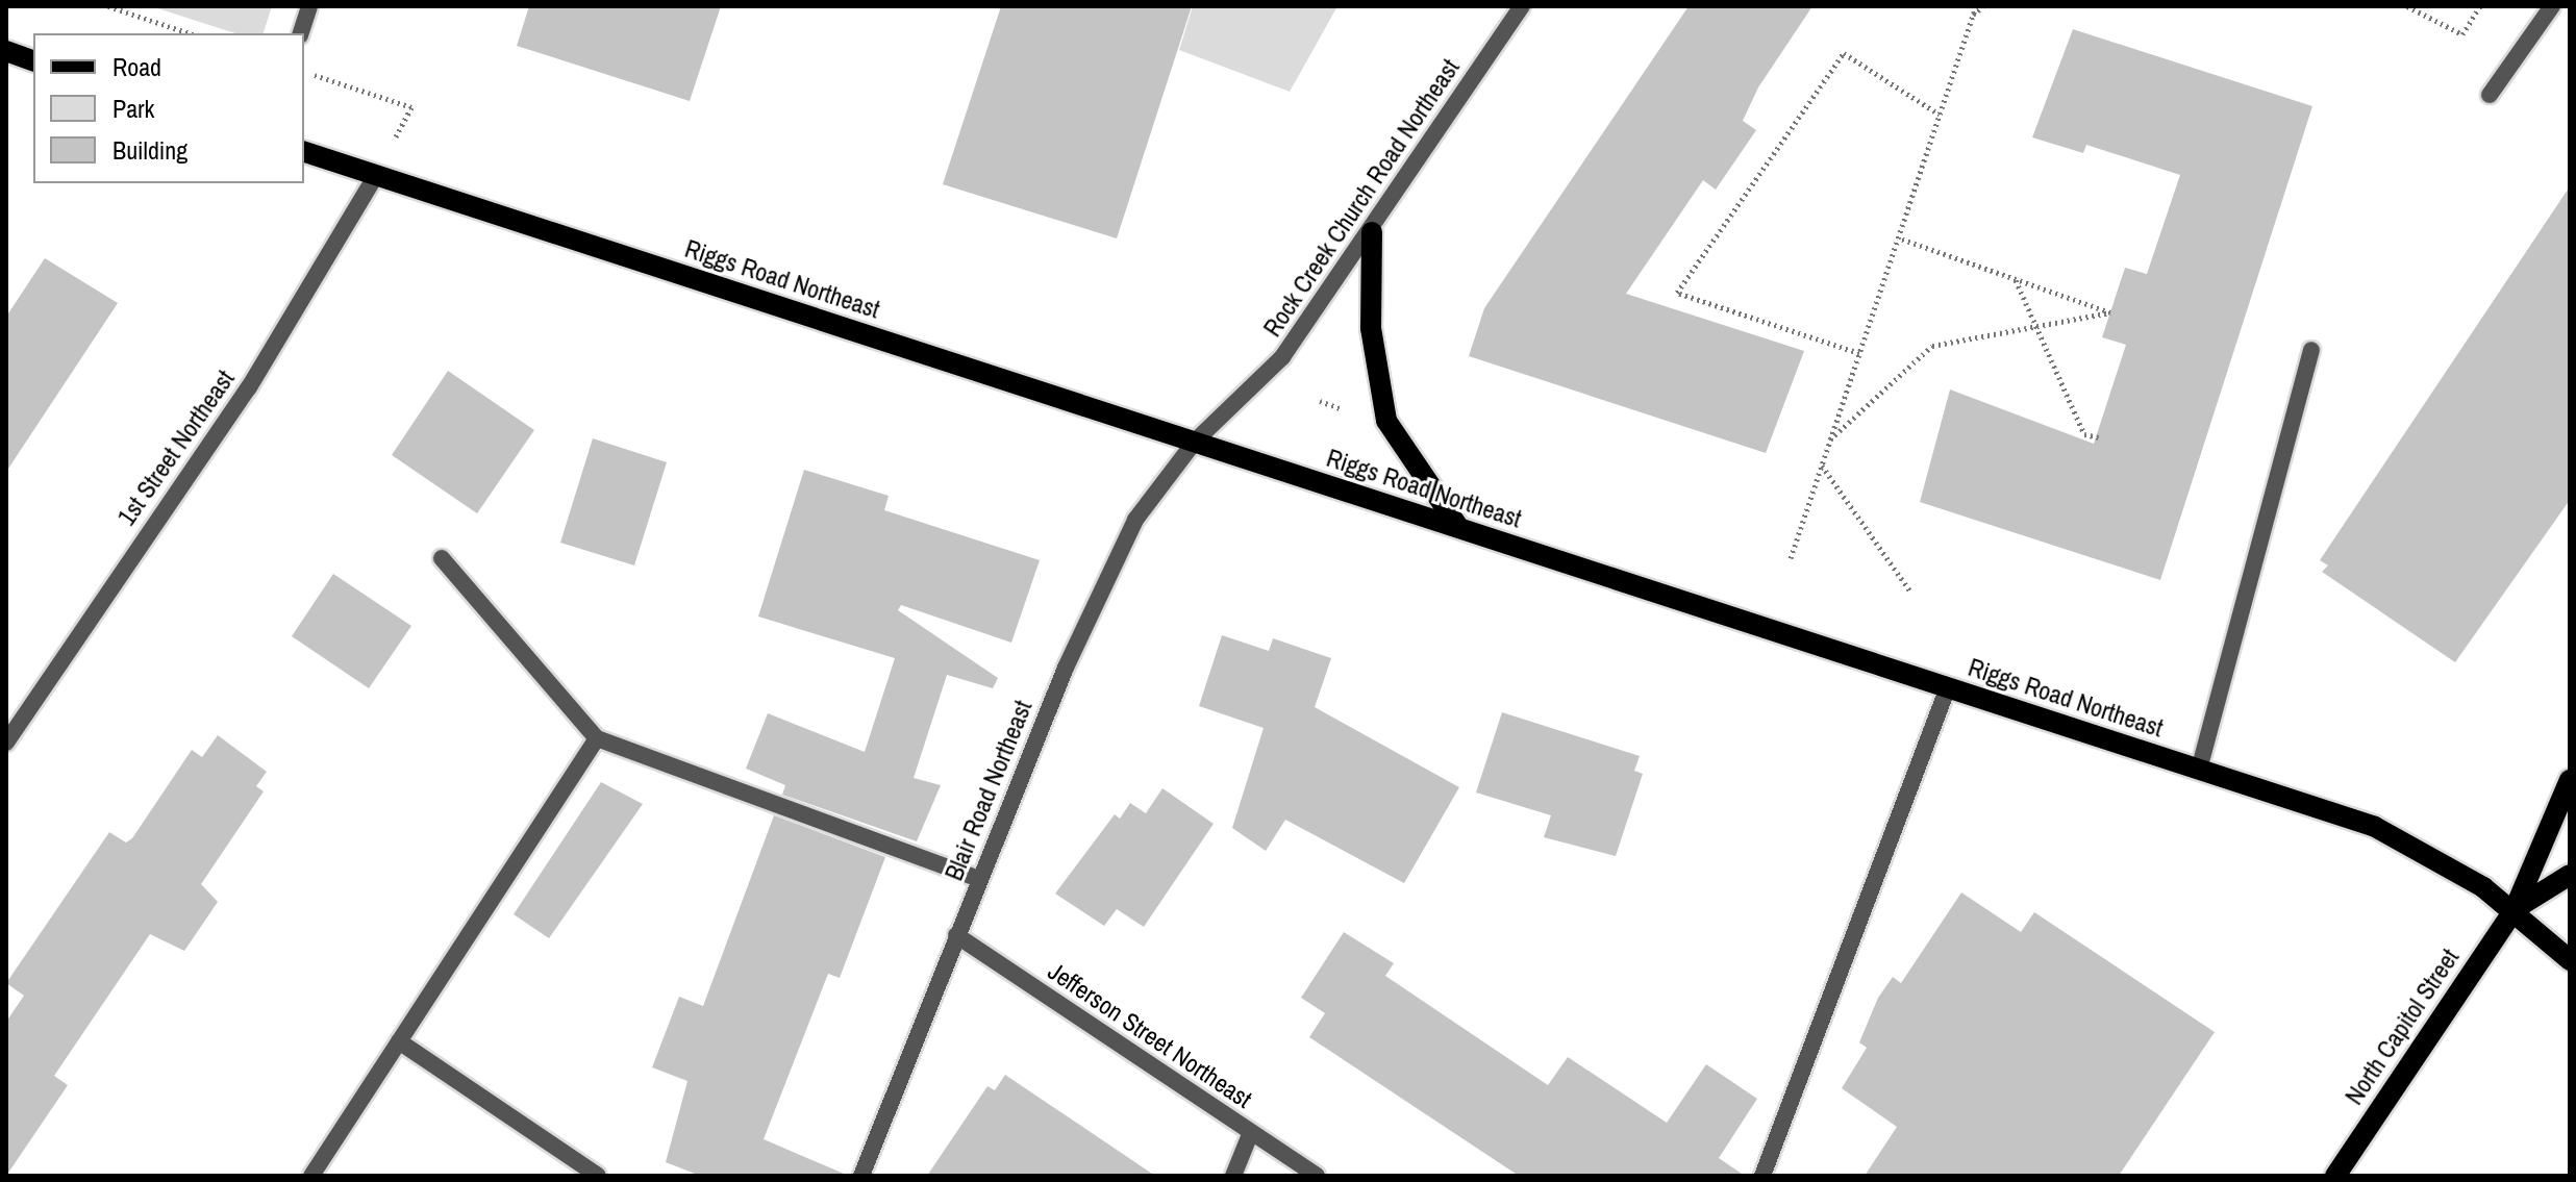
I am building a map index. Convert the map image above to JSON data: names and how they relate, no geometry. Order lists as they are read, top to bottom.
{
  "streets": {
    "main road": ["Riggs Road Northeast", "North Capitol Street"],
    "street": [
      "Rock Creek Church Road Northeast",
      "1st Street Northeast",
      "Blair Road Northeast",
      "Jefferson Street Northeast"
    ]
  },
  "crossings": [
    ["Rock Creek Church Road Northeast", "Riggs Road Northeast"],
    ["Rock Creek Church Road Northeast", "Blair Road Northeast"],
    ["Riggs Road Northeast", "1st Street Northeast"],
    ["Riggs Road Northeast", "Blair Road Northeast"],
    ["Riggs Road Northeast", "North Capitol Street"],
    ["Blair Road Northeast", "Jefferson Street Northeast"]
  ],
  "legend": ["Road", "Park", "Building"]
}
